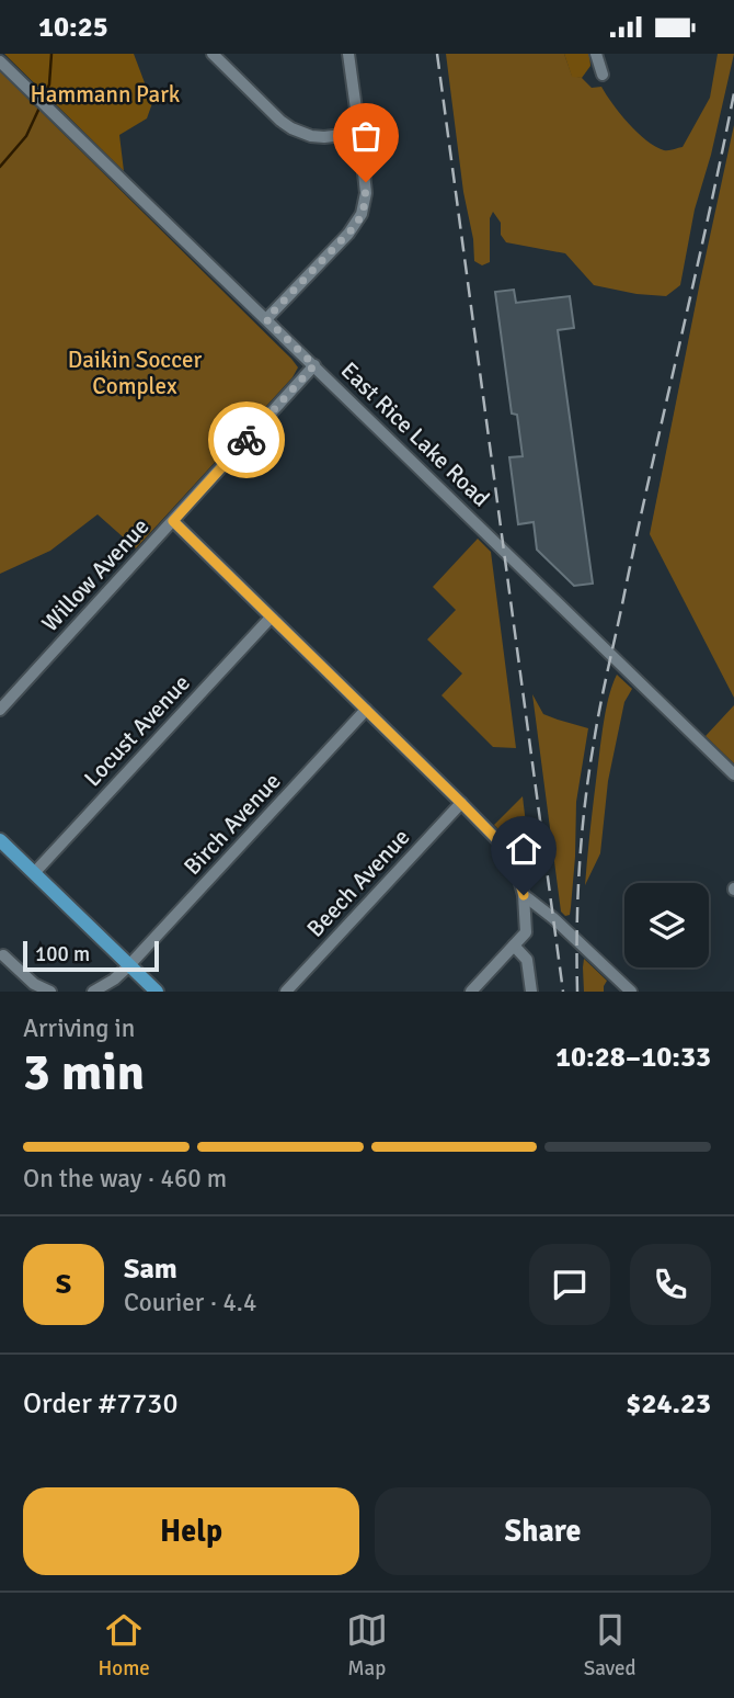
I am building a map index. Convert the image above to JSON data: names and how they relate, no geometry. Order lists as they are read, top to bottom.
{
  "streets": {
    "street": [
      "East Rice Lake Road",
      "Willow Avenue",
      "Locust Avenue",
      "Birch Avenue",
      "Beech Avenue"
    ]
  },
  "crossings": [
    ["East Rice Lake Road", "Willow Avenue"]
  ],
  "parks": ["Hammann Park", "Daikin Soccer Complex"],
  "scale_bar": "100 m",
  "page": {
    "status": "10:25",
    "scale": "100 m",
    "heading": ["3 min", "Arriving in", "10:28–10:33"],
    "panel": [
      "Sam",
      "Courier · 4.4",
      "Order #7730",
      "$24.23"
    ],
    "bar": "On the way · 460 m",
    "round": "S",
    "buttons": ["Help", "Share"],
    "tabs": ["Home", "Map", "Saved"]
  }
}
